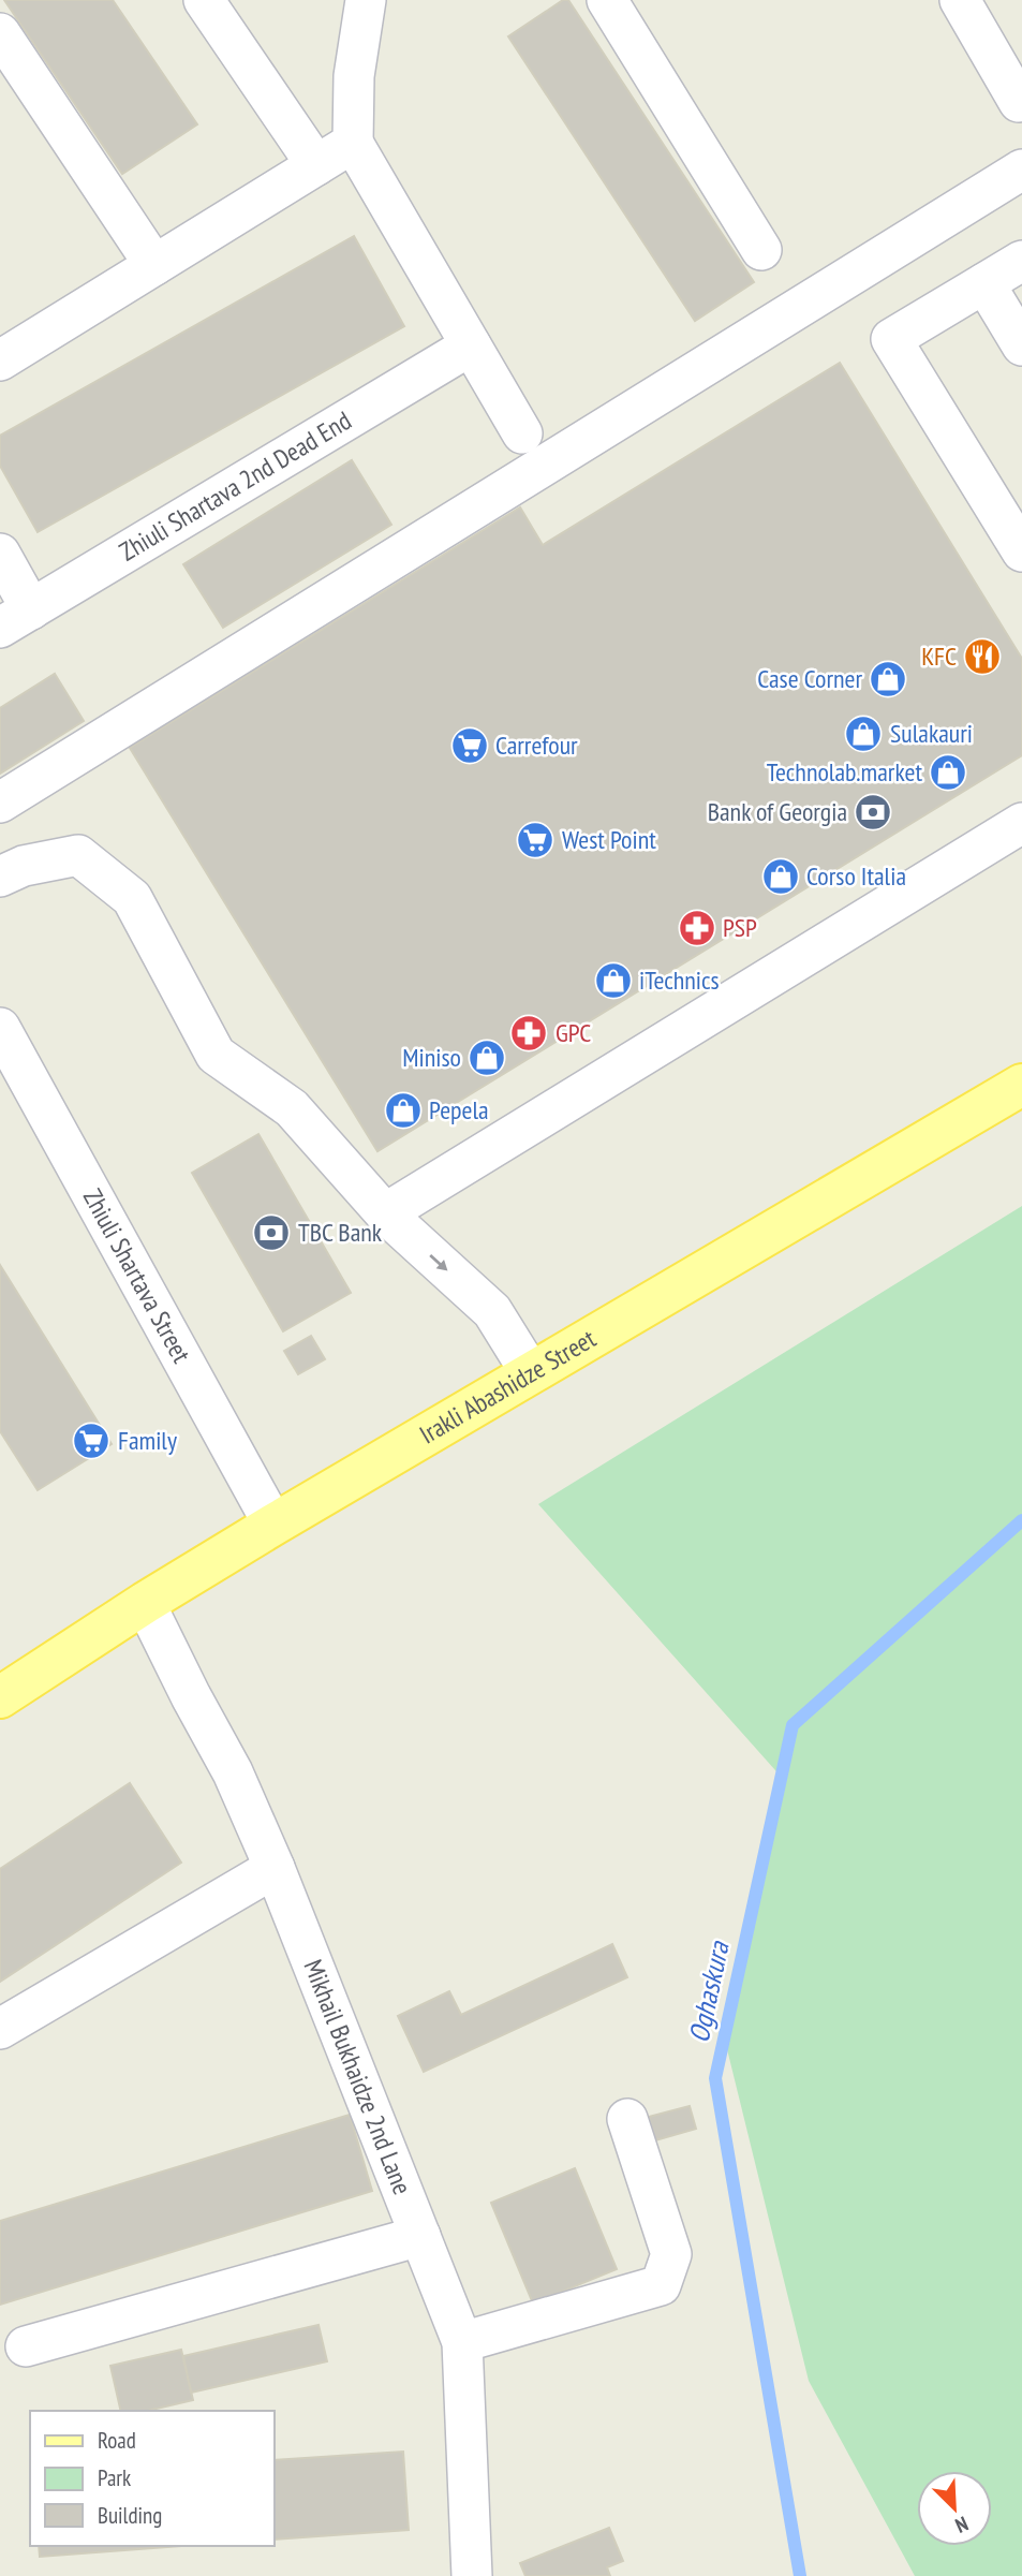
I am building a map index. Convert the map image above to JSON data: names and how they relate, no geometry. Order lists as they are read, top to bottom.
{
  "streets": {
    "main road": ["Irakli Abashidze Street"],
    "street": ["Zhiuli Shartava 2nd Dead End", "Zhiuli Shartava Street", "Mikhail Bukhaidze 2nd Lane"]
  },
  "crossings": [
    ["Zhiuli Shartava Street", "Irakli Abashidze Street"],
    ["Irakli Abashidze Street", "Mikhail Bukhaidze 2nd Lane"]
  ],
  "water": ["Oghaskura"],
  "places": {
    "restaurant": ["KFC"],
    "shop": [
      "Case Corner",
      "Sulakauri",
      "Technolab.market",
      "Corso Italia",
      "iTechnics",
      "Miniso",
      "Pepela"
    ],
    "supermarket": ["Carrefour", "West Point", "Family"],
    "bank": ["Bank of Georgia", "TBC Bank"],
    "pharmacy": ["PSP", "GPC"]
  },
  "legend": ["Road", "Park", "Building"],
  "north": "bottom right"
}
